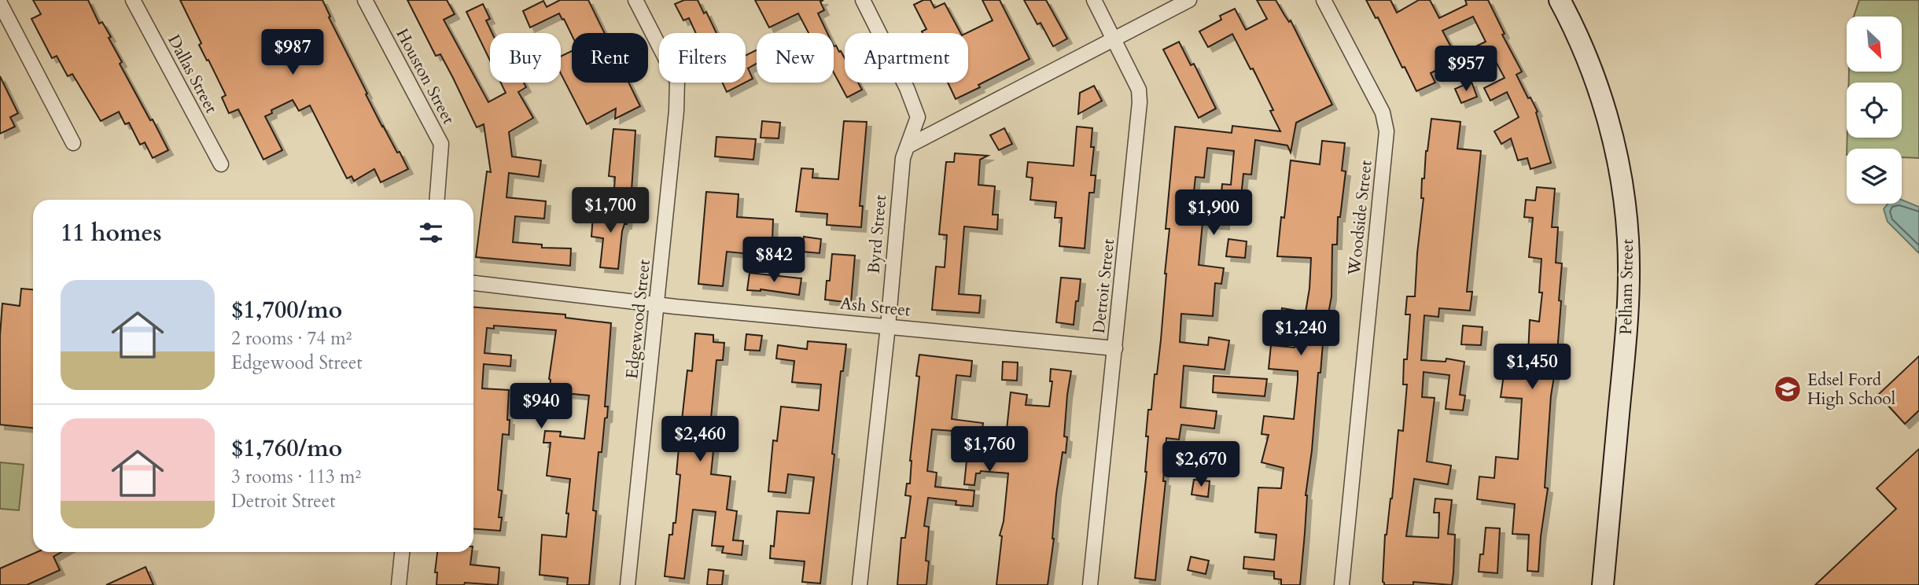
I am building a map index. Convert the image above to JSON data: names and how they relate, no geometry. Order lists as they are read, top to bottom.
{
  "streets": {
    "street": [
      "Dallas Street",
      "Houston Street",
      "Woodside Street",
      "Byrd Street",
      "Detroit Street",
      "Pelham Street",
      "Ash Street",
      "Edgewood Street"
    ]
  },
  "crossings": [
    ["Byrd Street", "Ash Street"],
    ["Detroit Street", "Ash Street"],
    ["Ash Street", "Edgewood Street"]
  ],
  "places": {
    "school or university": ["Edsel Ford High School"]
  },
  "north": "bottom right",
  "page": {
    "price": [
      "$987",
      "$957",
      "$1,700",
      "$1,900",
      "$842",
      "$1,240",
      "$1,450",
      "$940",
      "$2,460",
      "$1,760",
      "$2,670"
    ],
    "chip": [
      "Buy",
      "Rent",
      "Filters",
      "New",
      "Apartment"
    ],
    "heading": "11 homes",
    "list": [
      {
        "name": "$1,700/mo",
        "note": "2 rooms · 74 m² · Edgewood Street"
      },
      {
        "name": "$1,760/mo",
        "note": "3 rooms · 113 m² · Detroit Street"
      }
    ]
  }
}
